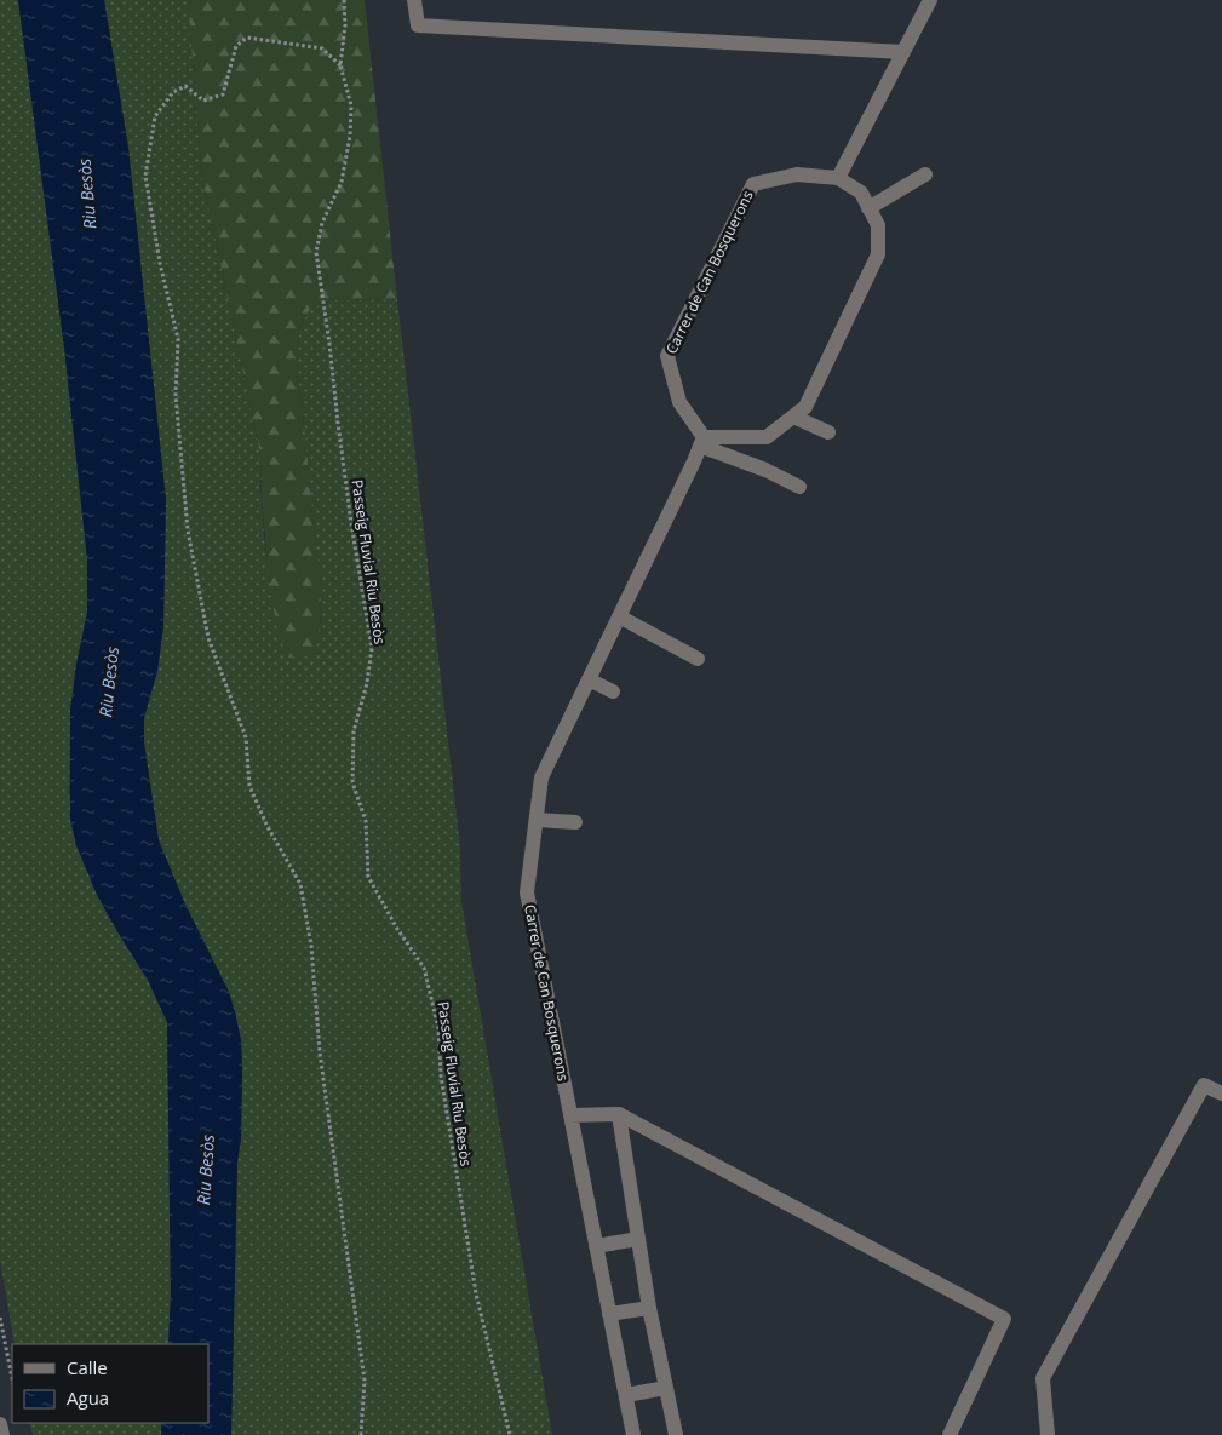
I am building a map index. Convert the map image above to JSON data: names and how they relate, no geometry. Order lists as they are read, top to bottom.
{
  "streets": {
    "street": ["Carrer de Can Bosquerons"],
    "path": ["Passeig Fluvial Riu Besòs"]
  },
  "water": ["Riu Besòs"],
  "legend": ["Calle", "Agua"]
}
